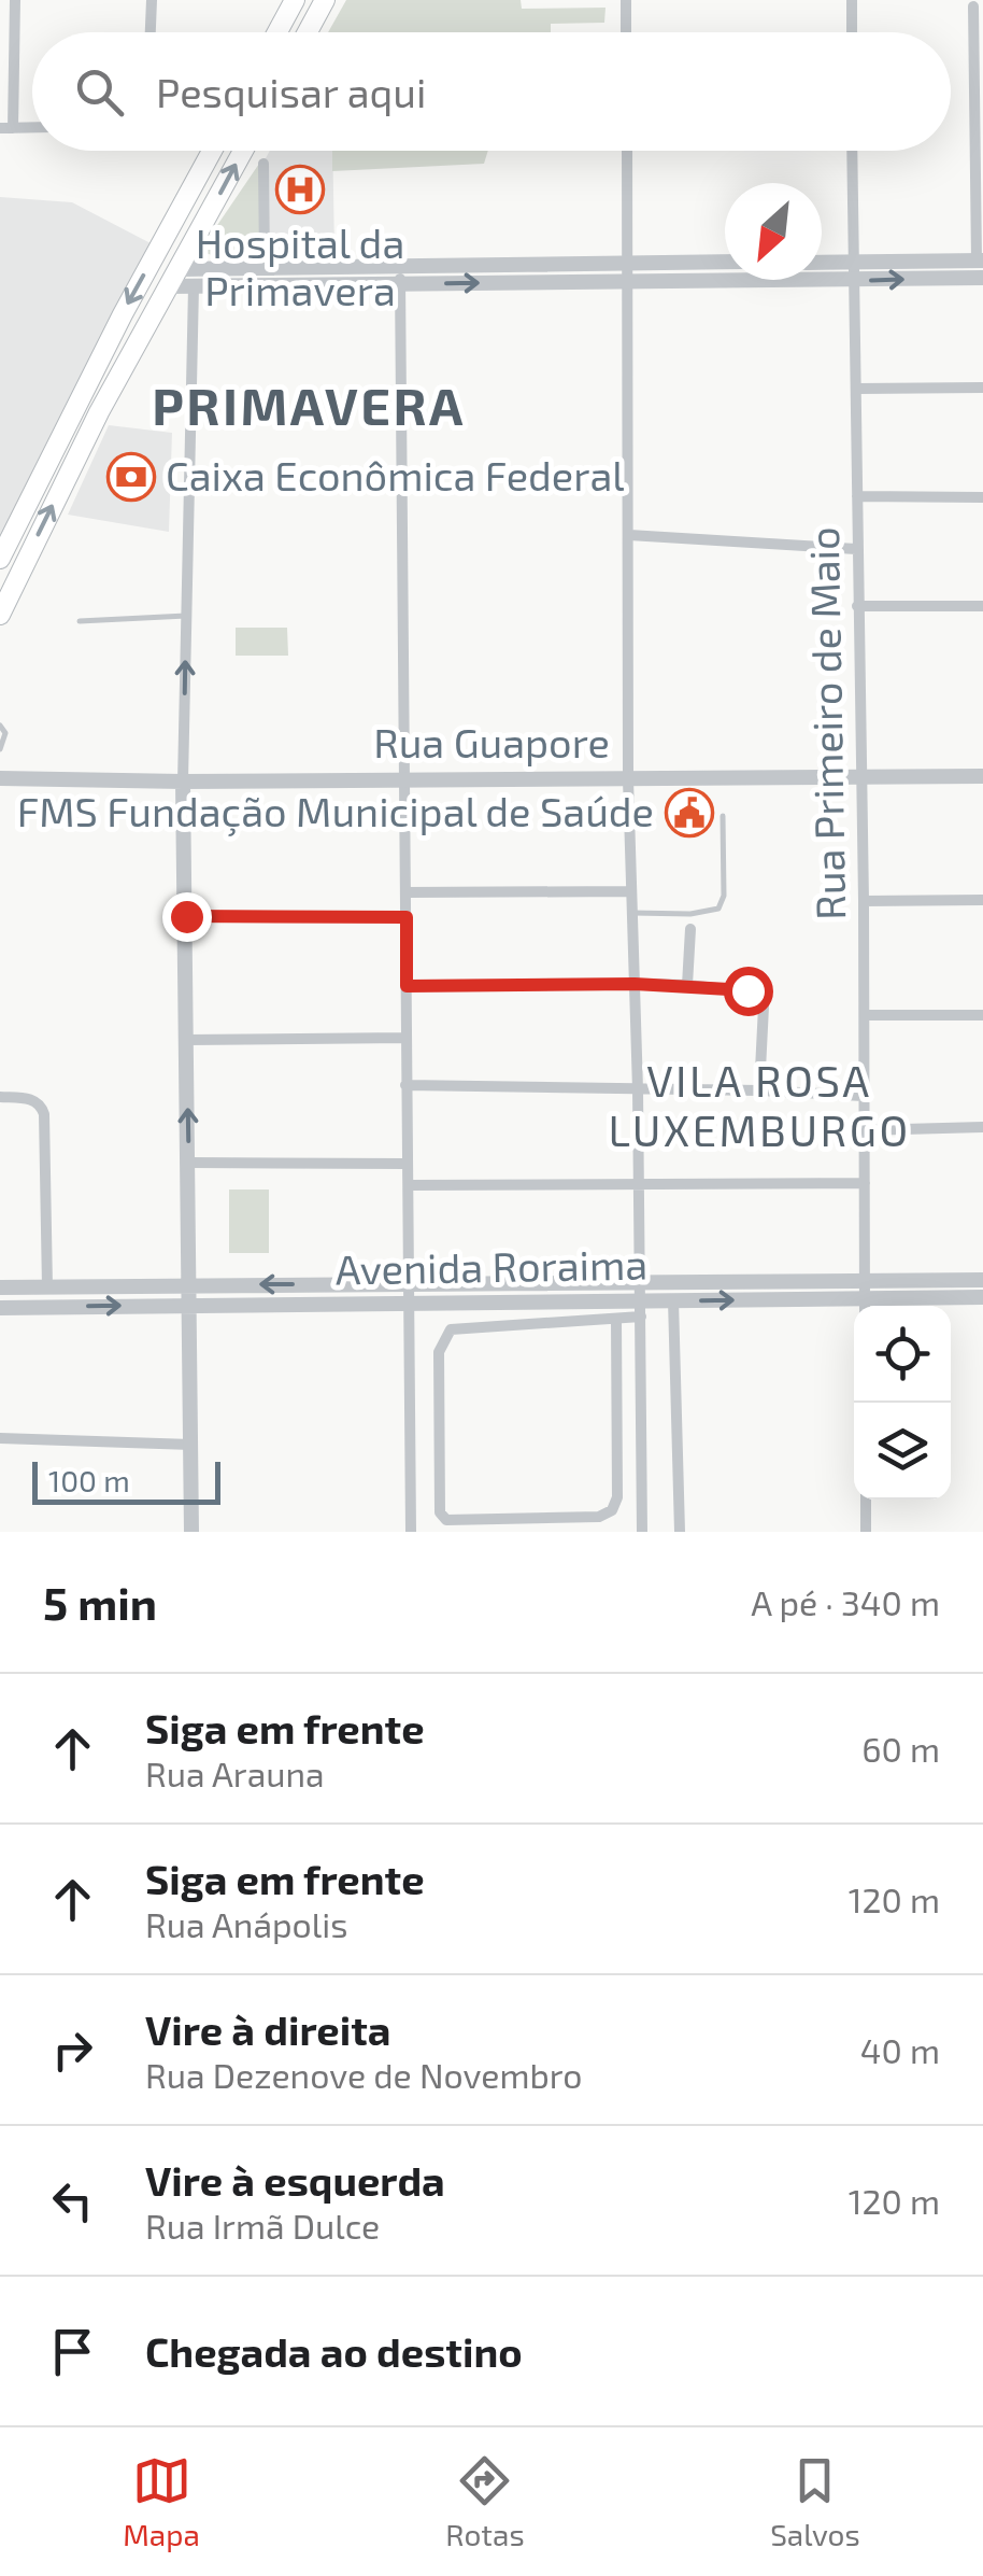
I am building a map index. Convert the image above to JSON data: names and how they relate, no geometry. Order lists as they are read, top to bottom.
{
  "streets": {
    "street": ["Rua Primeiro de Maio", "Rua Guapore", "Avenida Roraima"]
  },
  "crossings": [
    ["Rua Primeiro de Maio", "Rua Guapore"],
    ["Rua Primeiro de Maio", "Avenida Roraima"]
  ],
  "districts": ["PRIMAVERA", "VILA ROSA LUXEMBURGO"],
  "places": {
    "hospital": ["Hospital da Primavera"],
    "bank": ["Caixa Econômica Federal"],
    "public building": ["FMS Fundação Municipal de Saúde"]
  },
  "scale_bar": "100 m",
  "north": "bottom left",
  "page": {
    "search": "Pesquisar aqui",
    "scale": "100 m",
    "heading": ["5 min", "A pé · 340 m"],
    "list": [
      ["Siga em frente", "Rua Arauna", "60 m"],
      ["Siga em frente", "Rua Anápolis", "120 m"],
      ["Vire à direita", "Rua Dezenove de Novembro", "40 m"],
      ["Vire à esquerda", "Rua Irmã Dulce", "120 m"],
      "Chegada ao destino"
    ],
    "nav": ["Mapa", "Rotas", "Salvos"]
  }
}
